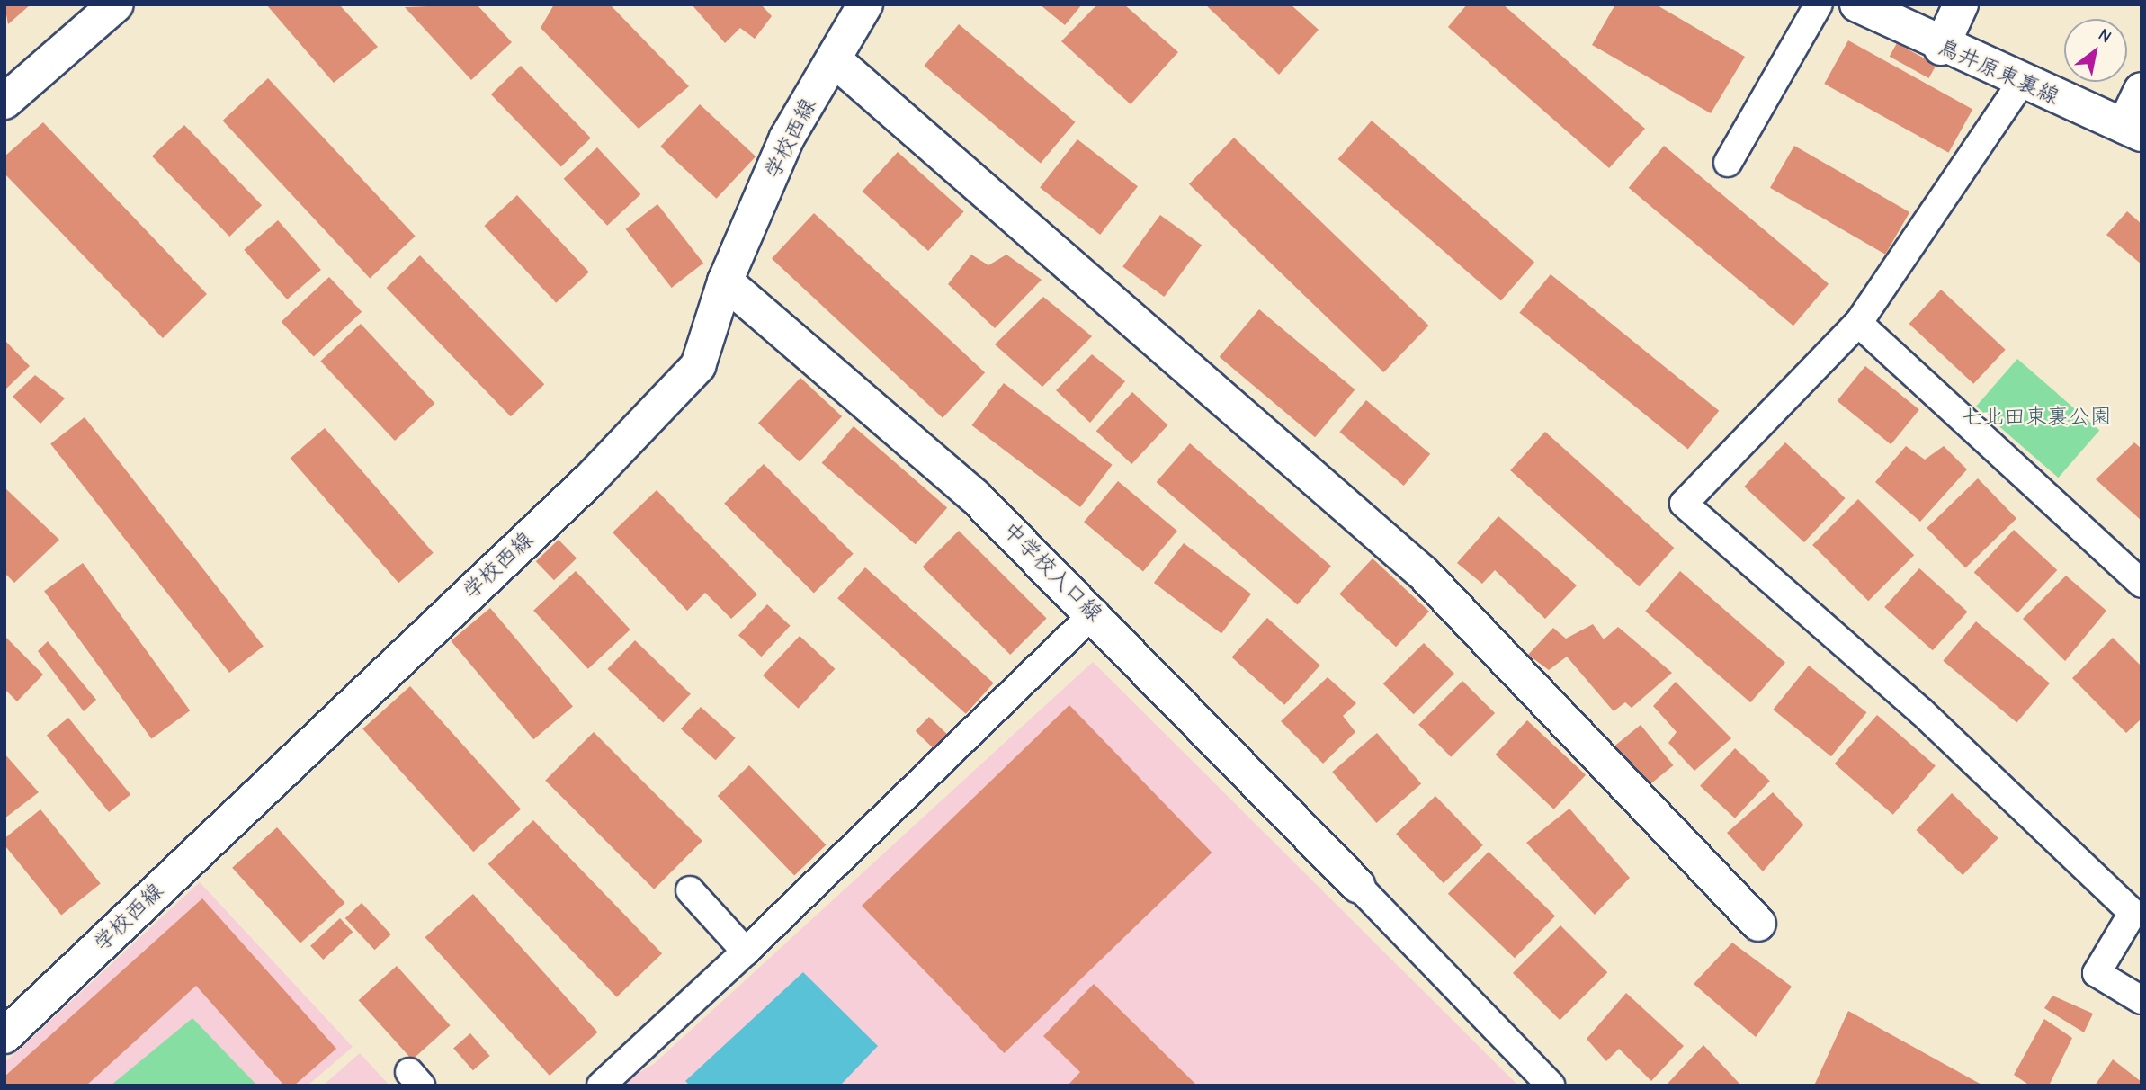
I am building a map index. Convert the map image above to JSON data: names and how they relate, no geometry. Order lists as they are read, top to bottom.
{
  "streets": {
    "street": ["鳥井原東裏線", "学校西線", "中学校入口線"]
  },
  "crossings": [
    ["学校西線", "中学校入口線"]
  ],
  "parks": ["七北田東裏公園"],
  "north": "top right"
}
